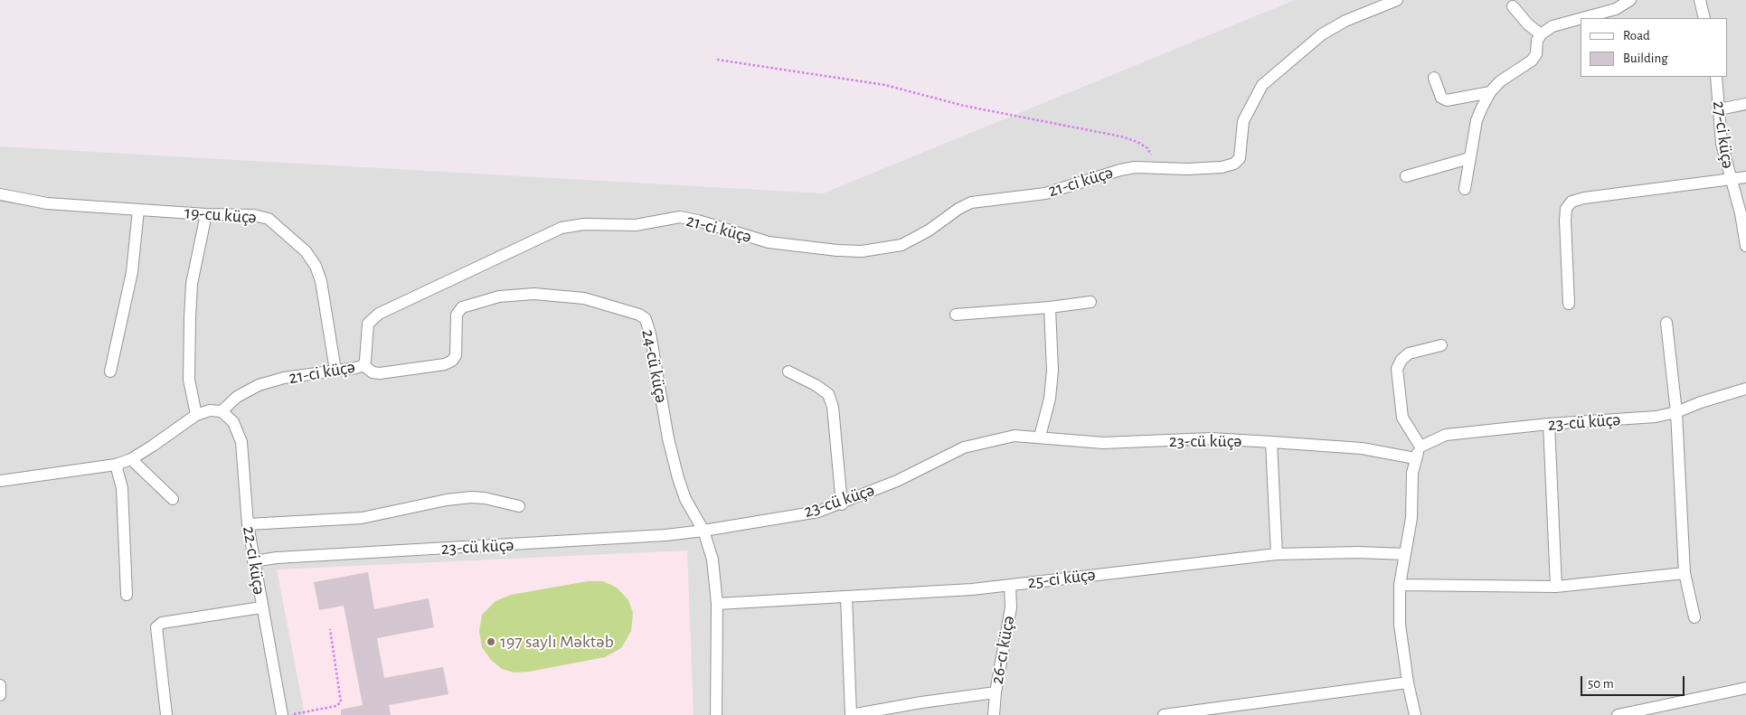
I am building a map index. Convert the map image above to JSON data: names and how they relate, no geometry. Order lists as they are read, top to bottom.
{
  "streets": {
    "street": [
      "27-ci küçə",
      "21-ci küçə",
      "19-cu küçə",
      "24-cü küçə",
      "23-cü küçə",
      "22-ci küçə",
      "25-ci küçə",
      "26-cı küçə"
    ]
  },
  "crossings": [
    ["21-ci küçə", "19-cu küçə"],
    ["21-ci küçə", "24-cü küçə"],
    ["21-ci küçə", "22-ci küçə"],
    ["24-cü küçə", "23-cü küçə"],
    ["24-cü küçə", "25-ci küçə"],
    ["23-cü küçə", "22-ci küçə"],
    ["25-ci küçə", "26-cı küçə"]
  ],
  "places": ["197 saylı Məktəb"],
  "legend": ["Road", "Building"],
  "scale_bar": "50 m"
}
